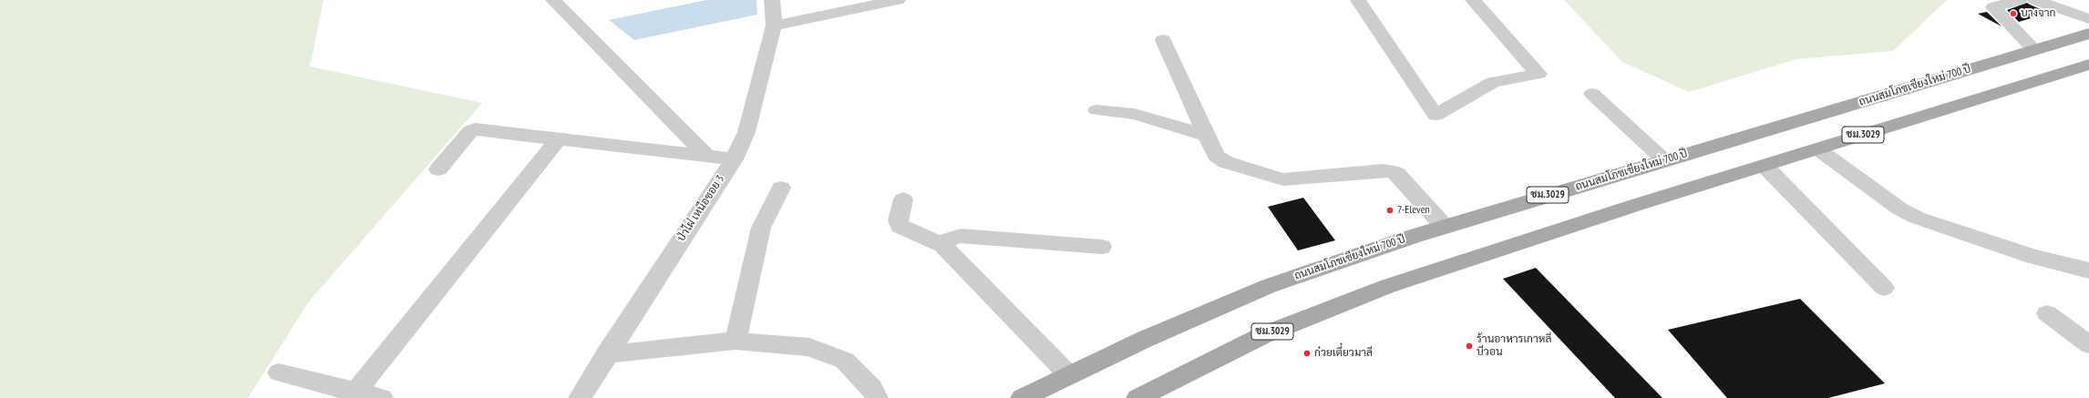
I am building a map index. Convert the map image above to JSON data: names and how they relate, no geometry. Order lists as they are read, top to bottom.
{
  "streets": {
    "main road": ["ถนนสมโภชเชียงใหม่ 700 ปี", "ชม.3029"],
    "street": ["ป่าไผ่ เหนือซอย 3"]
  },
  "places": [
    "บางจาก",
    "7-Eleven",
    "ร้านอาหารเกาหลี บีวอน",
    "ก๋วยเตี๋ยวมาลี"
  ]
}
